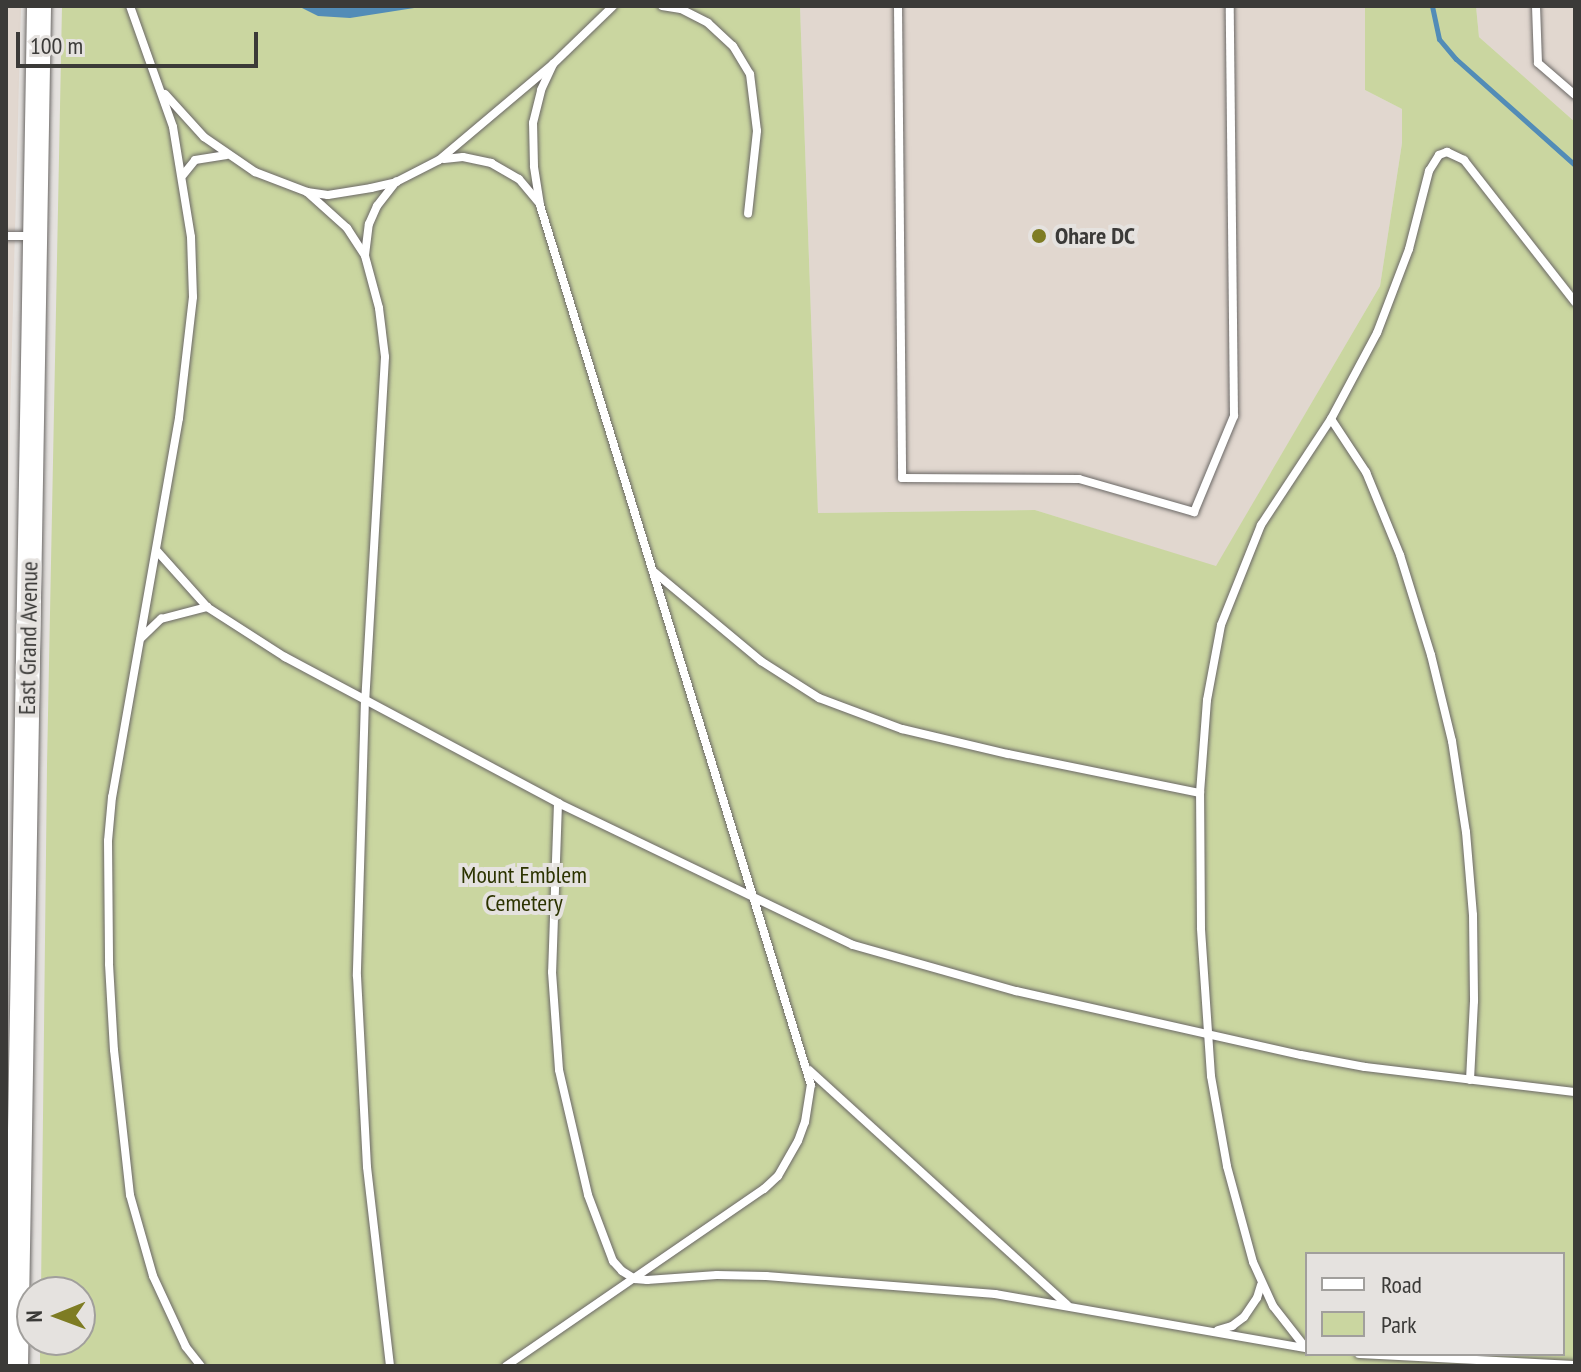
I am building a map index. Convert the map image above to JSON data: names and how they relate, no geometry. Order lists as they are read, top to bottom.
{
  "streets": {
    "main road": ["East Grand Avenue"]
  },
  "parks": ["Mount Emblem Cemetery"],
  "places": ["Ohare DC"],
  "legend": ["Road", "Park"],
  "scale_bar": "100 m",
  "north": "left"
}
